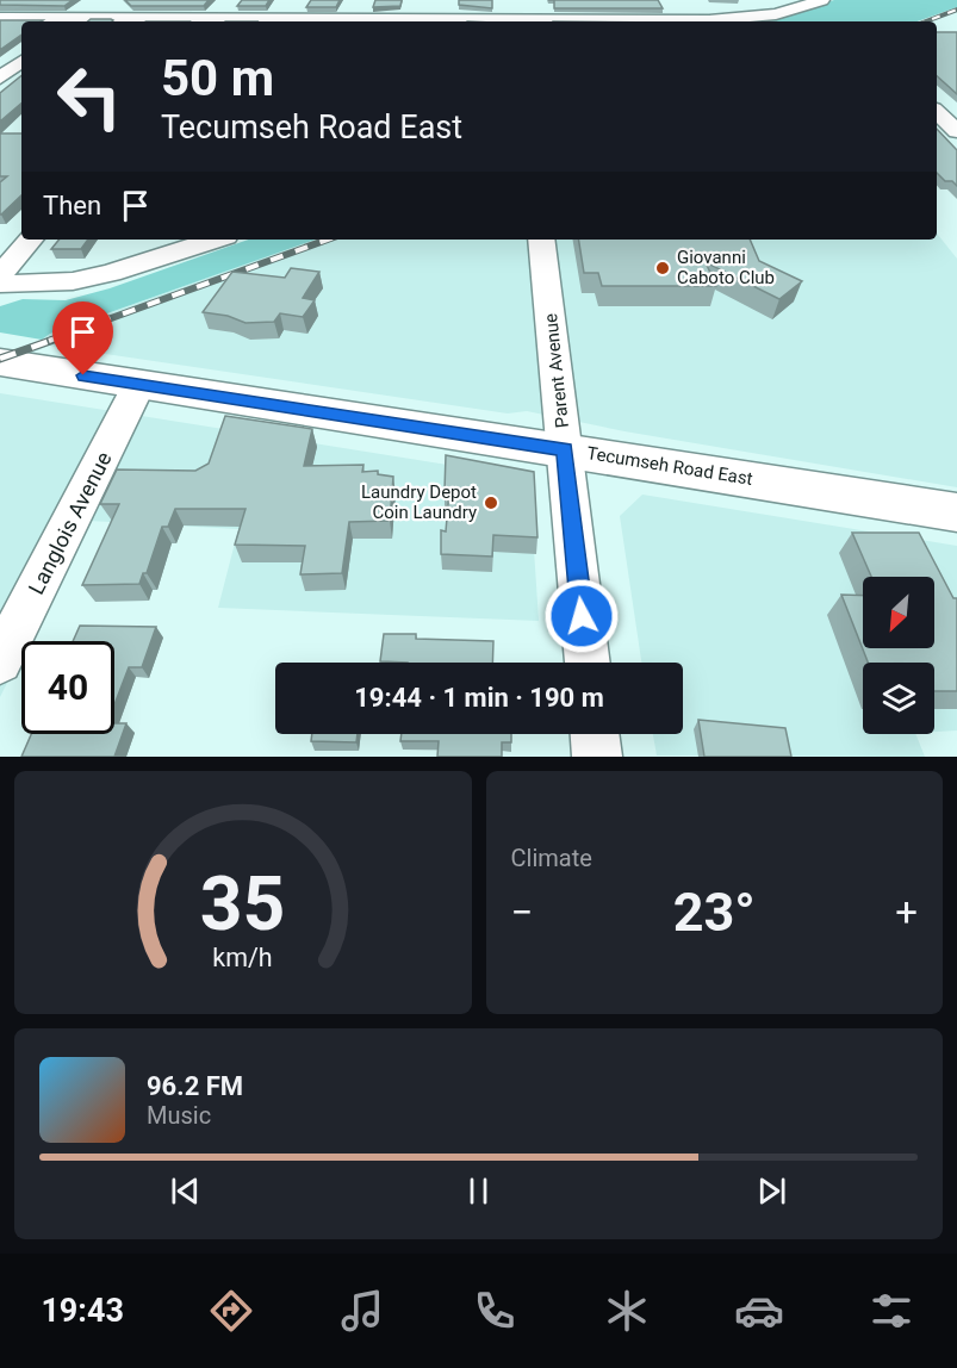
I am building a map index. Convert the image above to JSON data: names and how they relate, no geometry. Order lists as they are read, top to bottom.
{
  "streets": {
    "main road": ["Tecumseh Road East"],
    "street": ["Parent Avenue", "Langlois Avenue"]
  },
  "crossings": [
    ["Parent Avenue", "Tecumseh Road East"],
    ["Tecumseh Road East", "Langlois Avenue"]
  ],
  "places": ["Giovanni Caboto Club", "Laundry Depot Coin Laundry"],
  "north": "bottom left",
  "page": {
    "turn": ["50 m", "Tecumseh Road East"],
    "then": "Then",
    "limit": "40",
    "trip": "19:44 · 1 min · 190 m",
    "tile": "Climate",
    "heat": ["−", "23°", "+"],
    "song": ["96.2 FM", "Music"],
    "tabs": "19:43",
    "gauge": ["35", "km/h"]
  }
}
